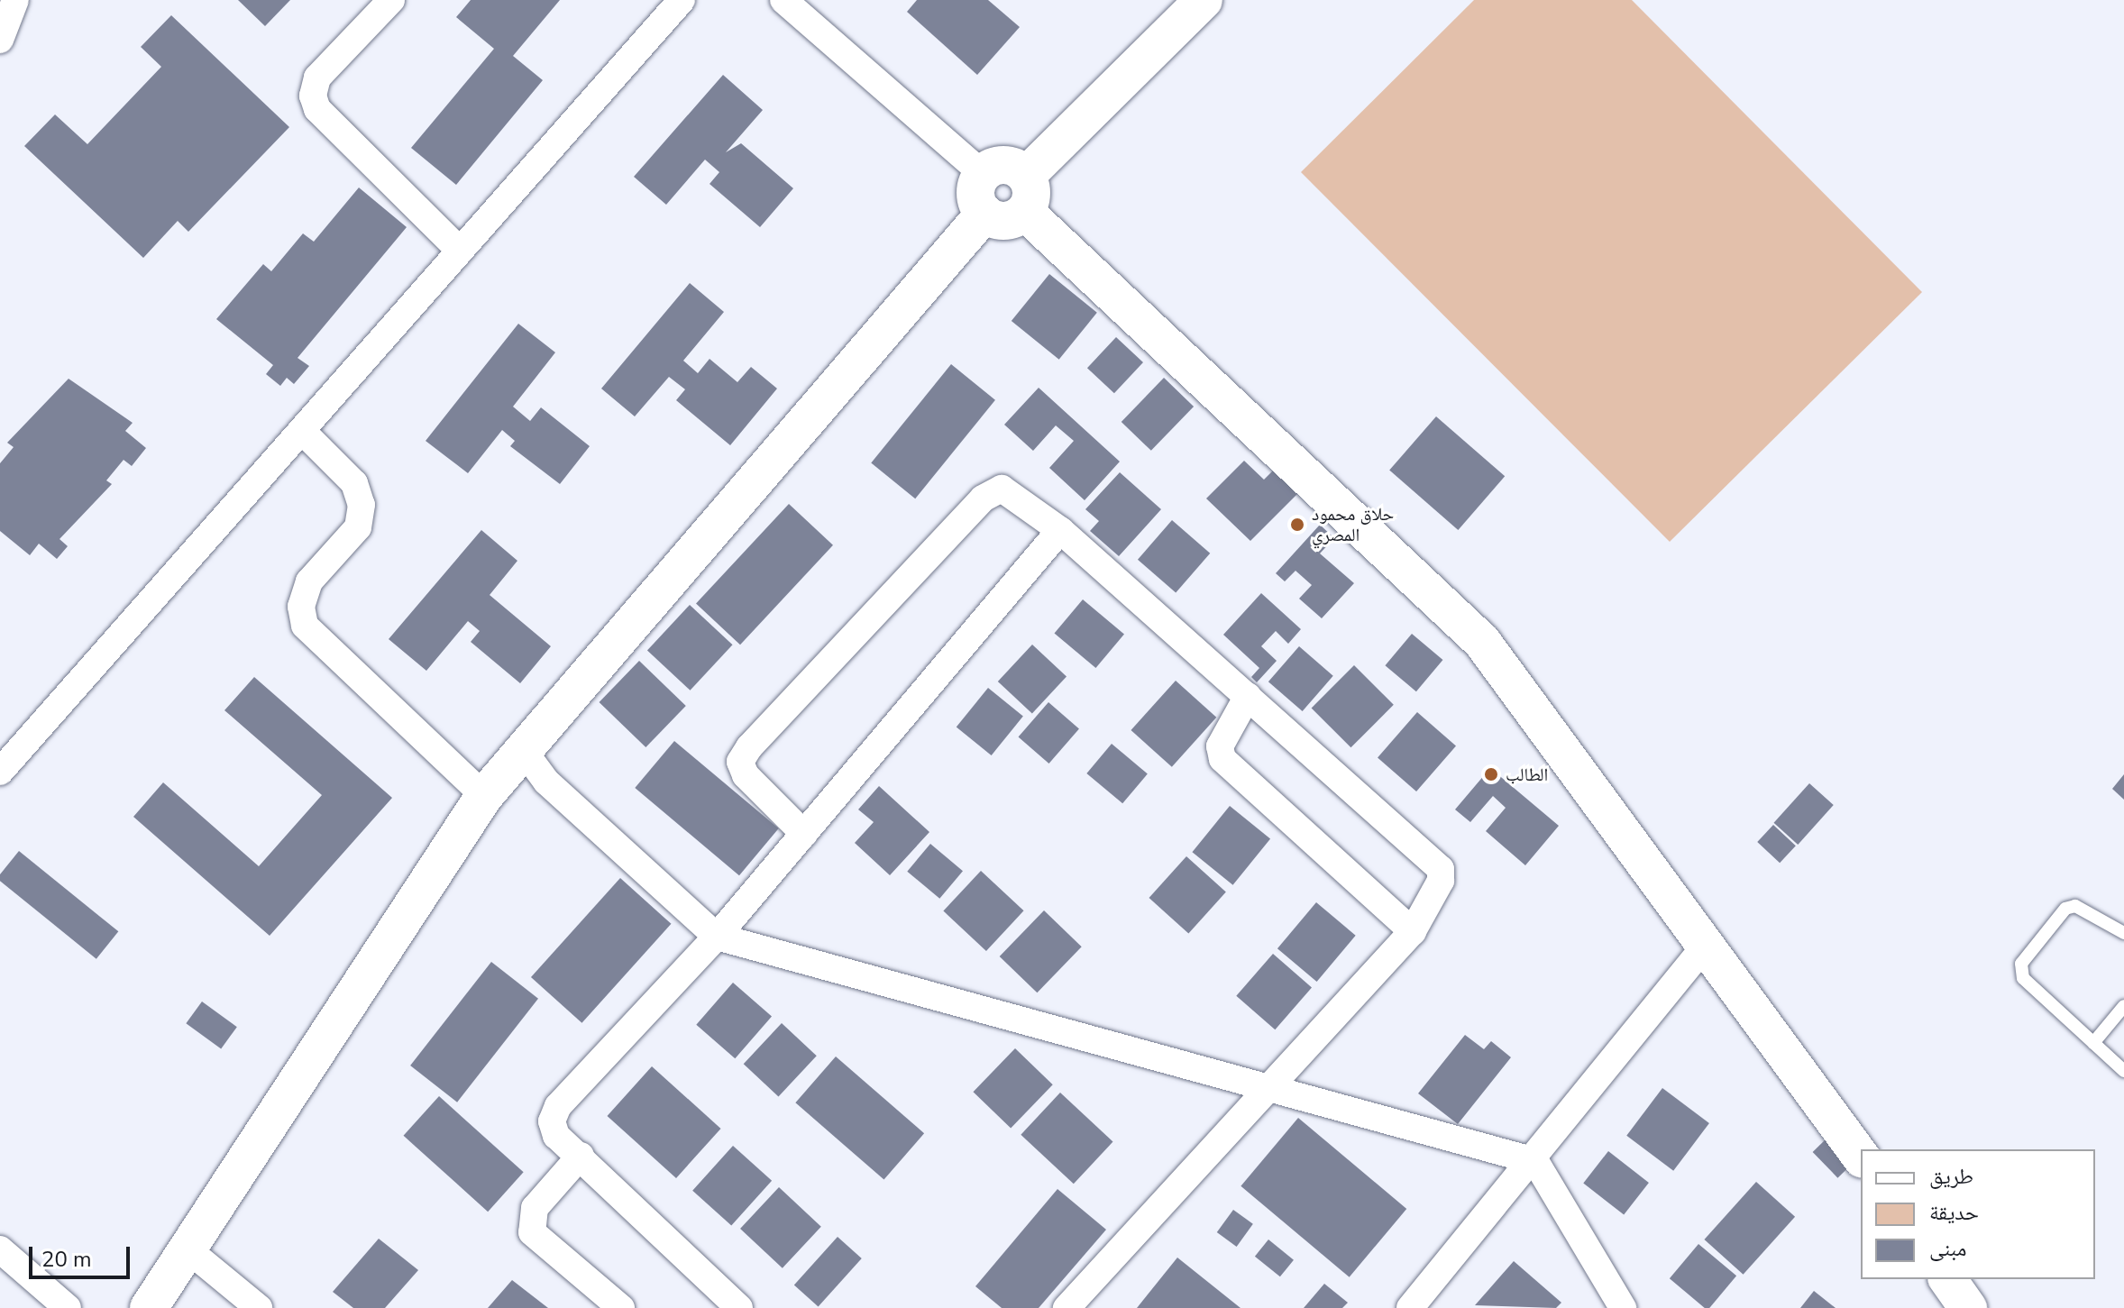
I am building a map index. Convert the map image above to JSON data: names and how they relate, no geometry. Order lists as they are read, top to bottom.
{
  "places": ["حلاق محمود المصري", "الطالب"],
  "legend": ["طريق", "حديقة", "مبنى"],
  "scale_bar": "20 m"
}
